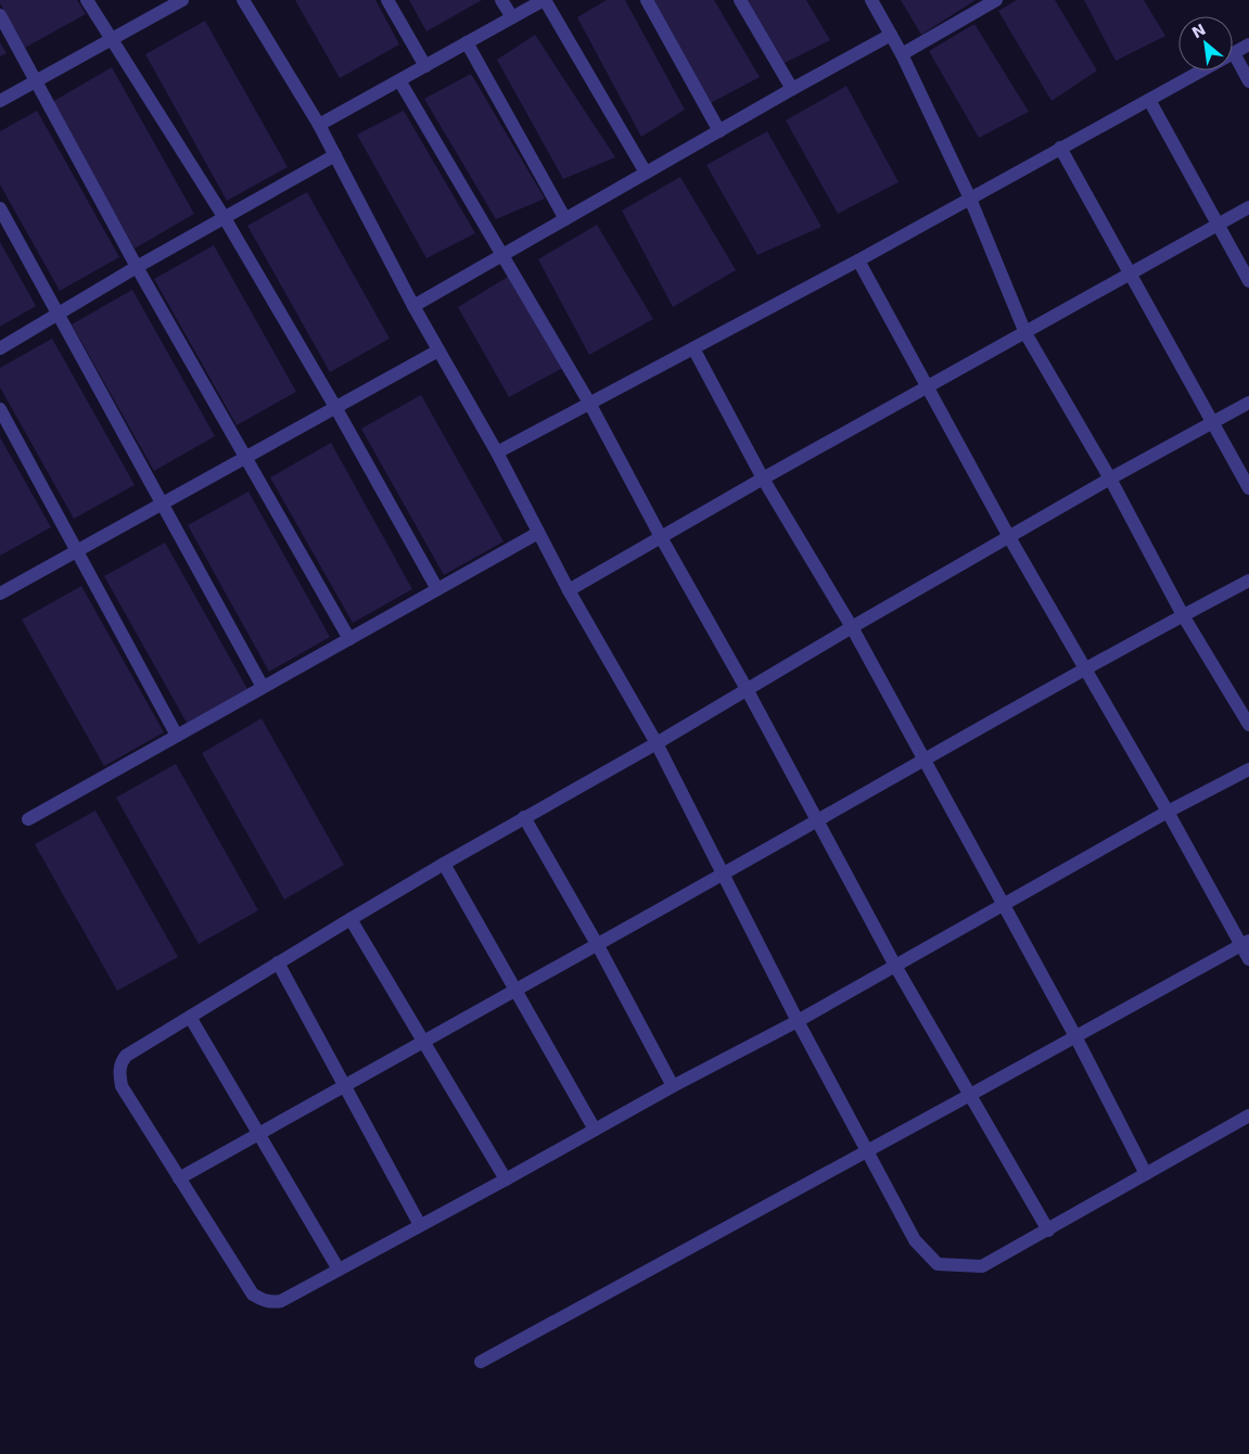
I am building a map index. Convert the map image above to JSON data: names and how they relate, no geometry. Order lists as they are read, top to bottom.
{
  "north": "top left"
}
